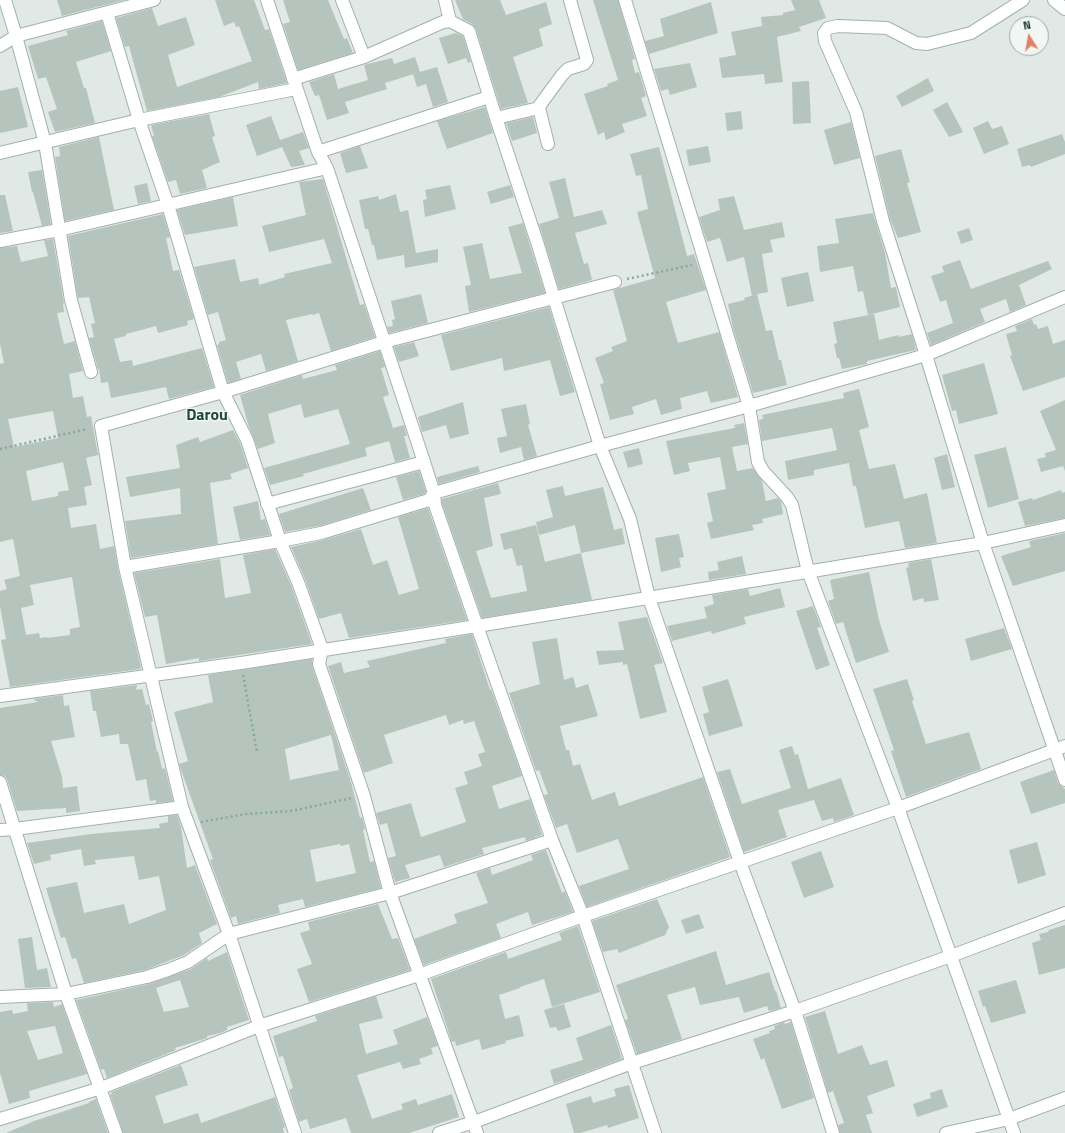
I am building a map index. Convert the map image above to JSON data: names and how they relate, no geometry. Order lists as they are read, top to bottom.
{
  "districts": ["Darou"],
  "north": "top"
}
